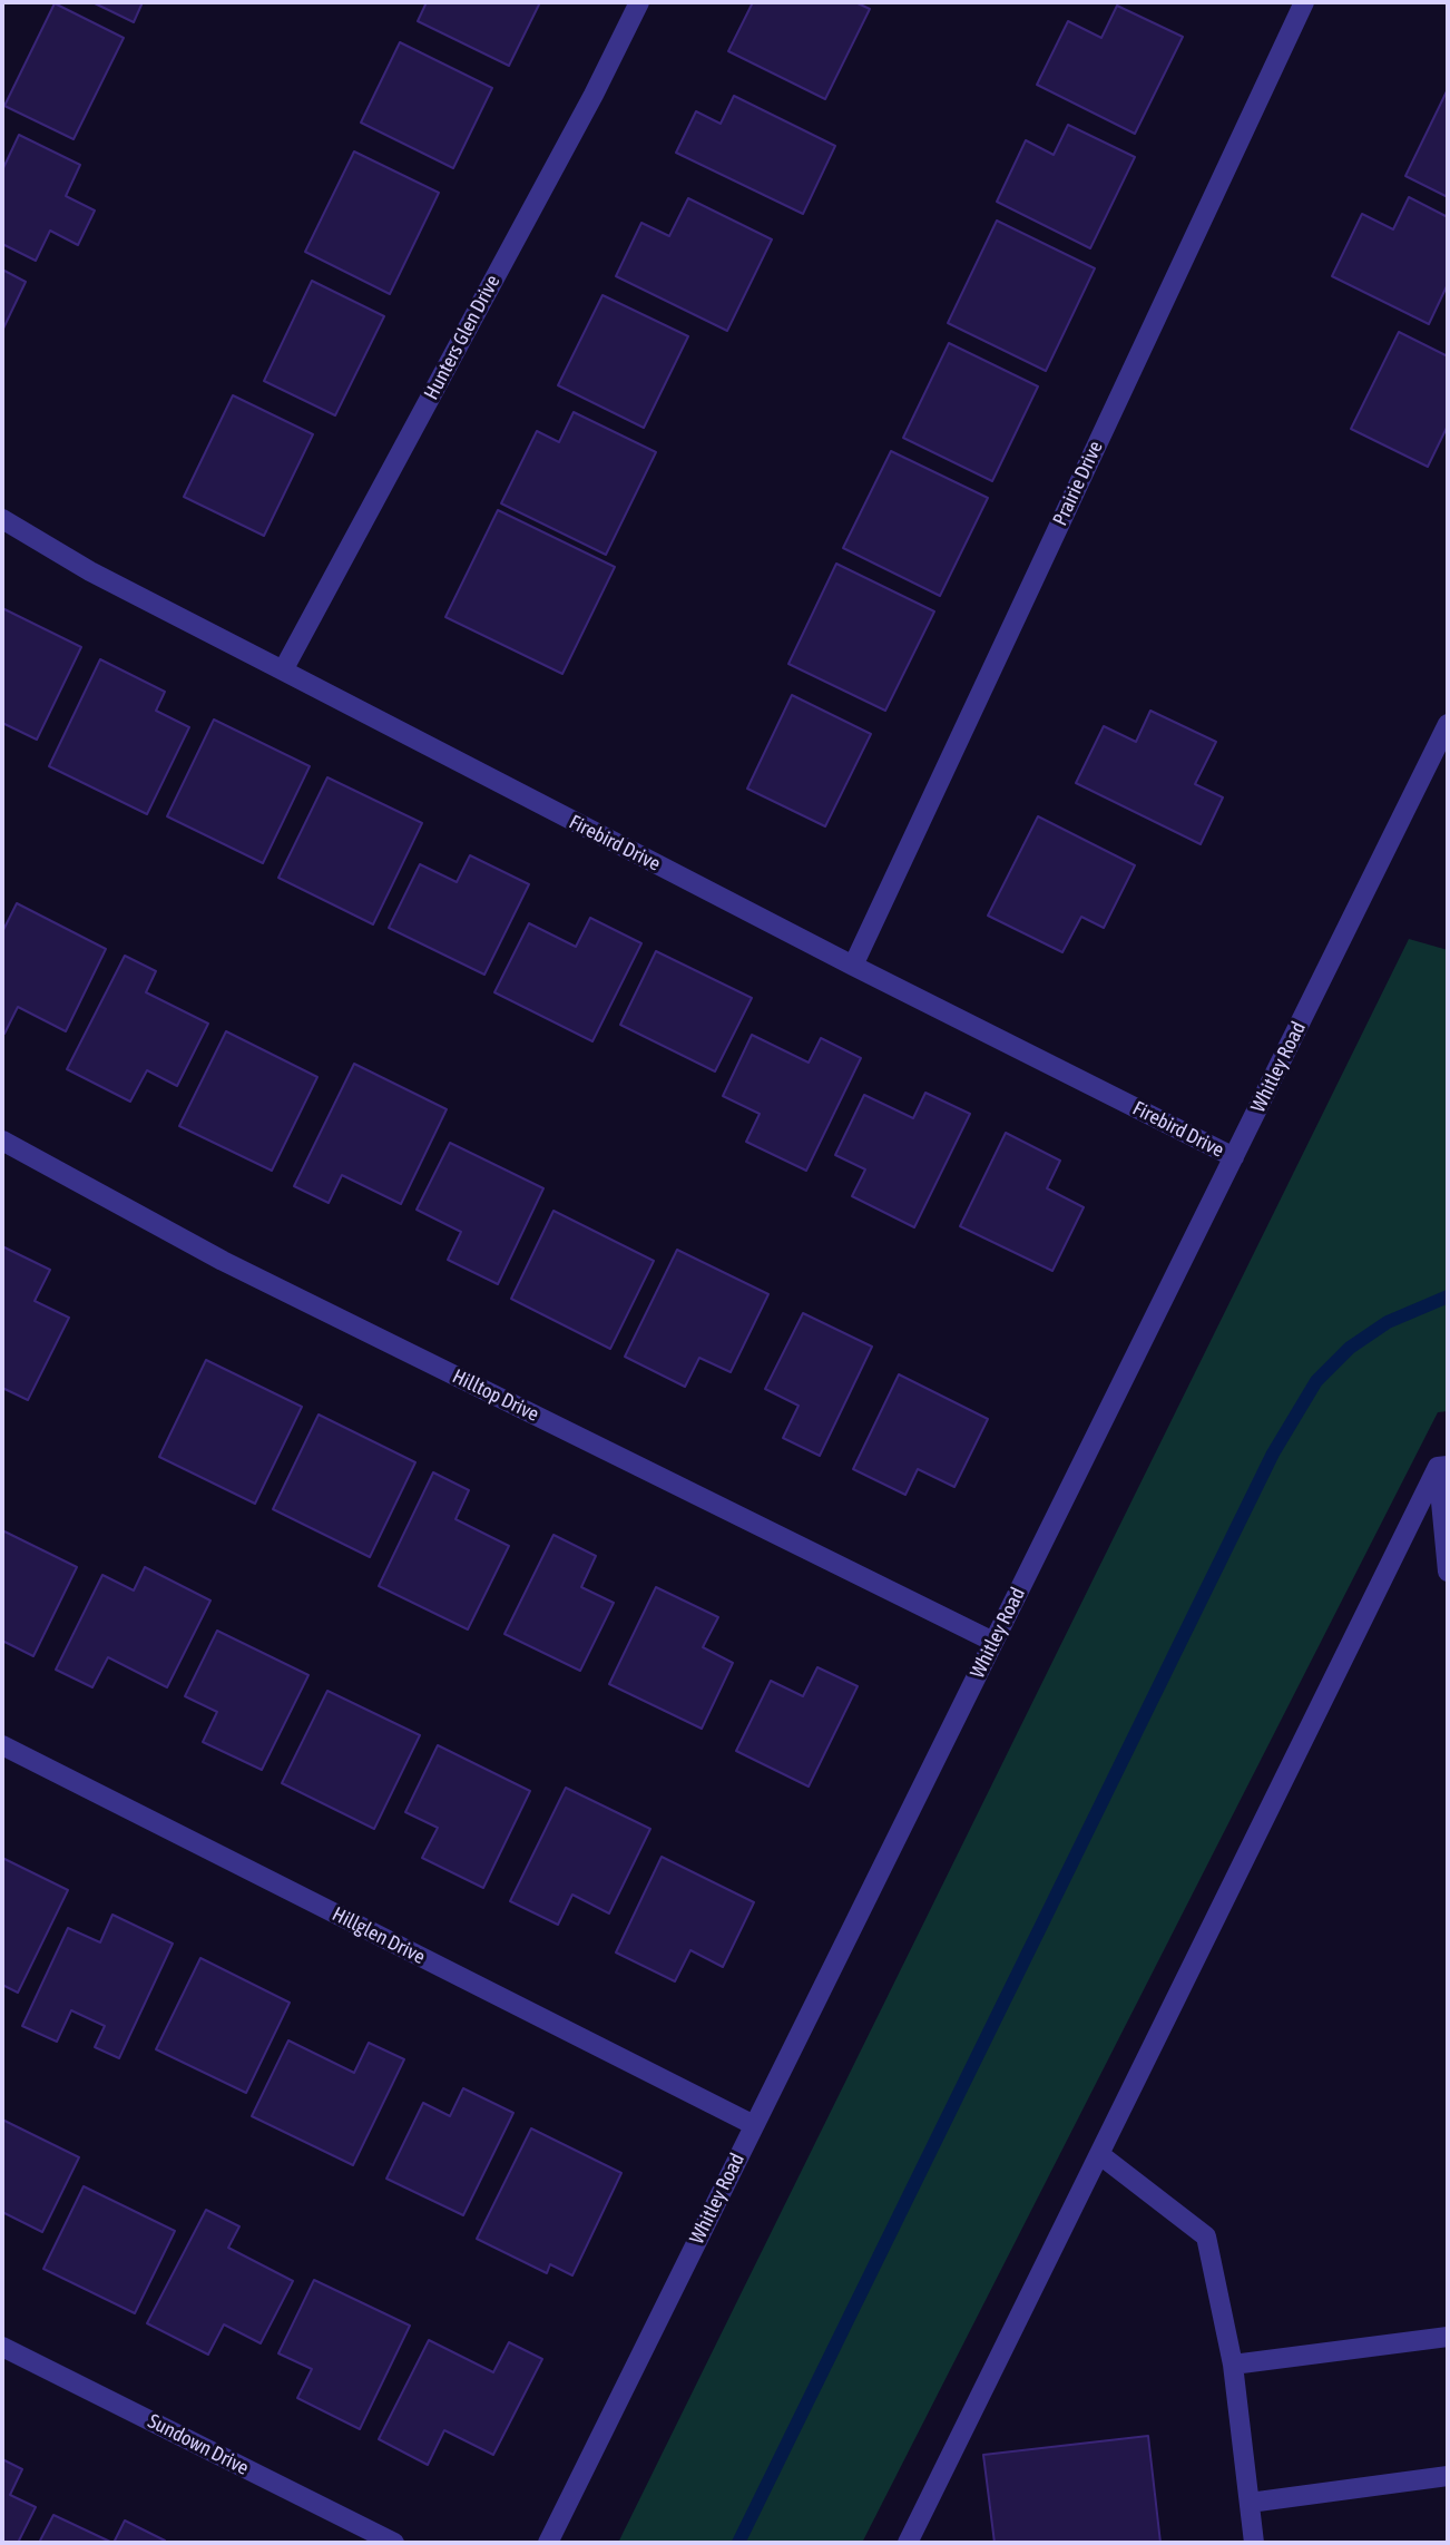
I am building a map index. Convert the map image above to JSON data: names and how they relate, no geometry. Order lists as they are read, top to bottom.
{
  "streets": {
    "street": [
      "Hunters Glen Drive",
      "Prairie Drive",
      "Firebird Drive",
      "Whitley Road",
      "Hilltop Drive",
      "Hillglen Drive",
      "Sundown Drive"
    ]
  },
  "crossings": [
    ["Hunters Glen Drive", "Firebird Drive"],
    ["Prairie Drive", "Firebird Drive"],
    ["Firebird Drive", "Whitley Road"],
    ["Whitley Road", "Hilltop Drive"],
    ["Whitley Road", "Hillglen Drive"]
  ]
}
